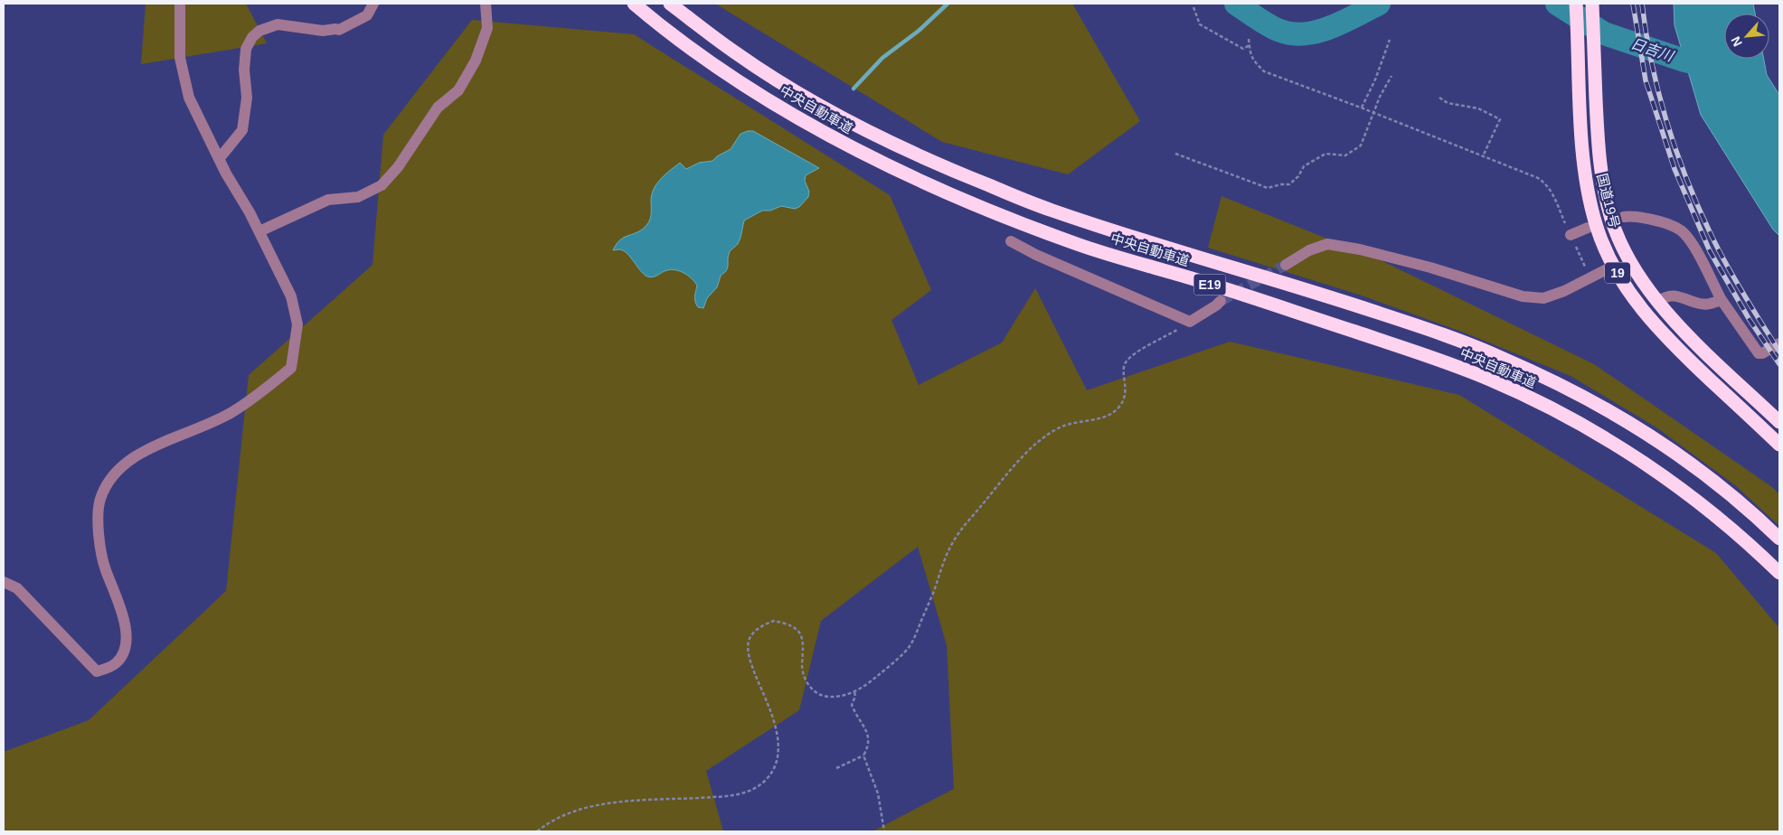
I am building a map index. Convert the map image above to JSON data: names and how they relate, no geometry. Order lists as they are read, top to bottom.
{
  "streets": {
    "highway": [
      "中央自動車道",
      "国道19号",
      "19",
      "E19"
    ]
  },
  "water": ["日吉川"],
  "north": "bottom left"
}
